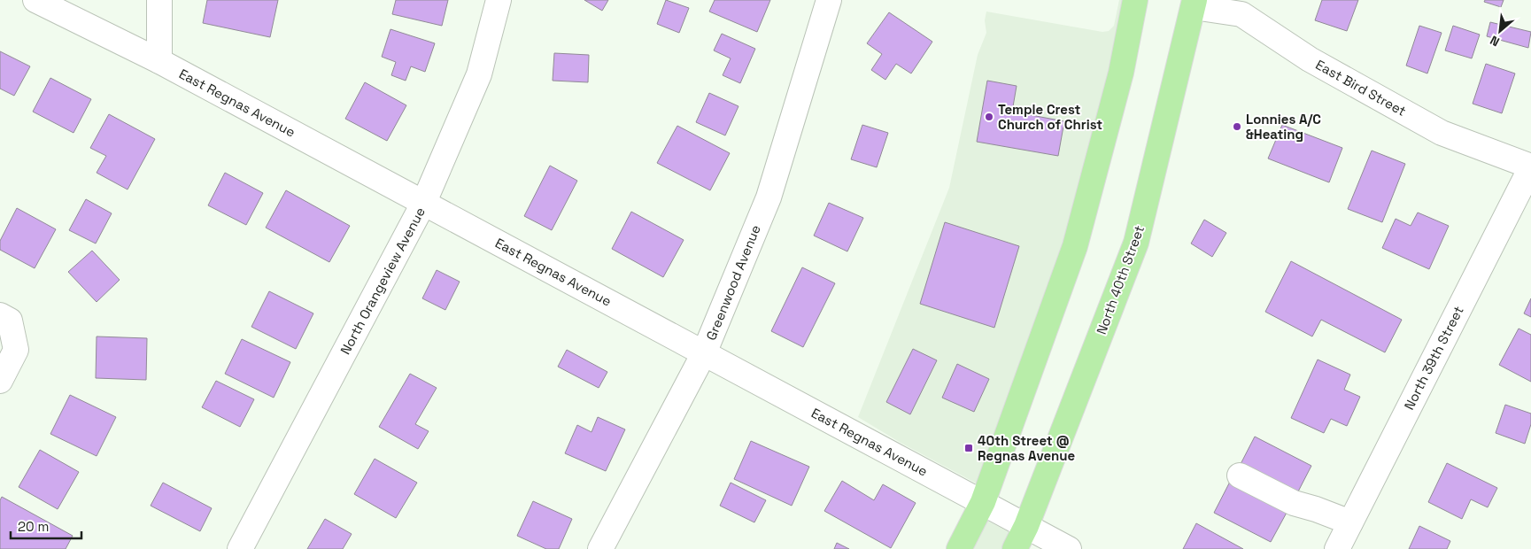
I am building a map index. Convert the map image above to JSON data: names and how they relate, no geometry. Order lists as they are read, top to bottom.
{
  "streets": {
    "main road": ["North 40th Street"],
    "street": [
      "East Bird Street",
      "East Regnas Avenue",
      "North Orangeview Avenue",
      "Greenwood Avenue",
      "North 39th Street"
    ]
  },
  "crossings": [
    ["East Bird Street", "North 40th Street"],
    ["East Bird Street", "North 39th Street"],
    ["East Regnas Avenue", "North 40th Street"],
    ["East Regnas Avenue", "North Orangeview Avenue"],
    ["East Regnas Avenue", "Greenwood Avenue"]
  ],
  "places": {
    "other": ["Temple Crest Church of Christ", "Lonnies A/C &Heating"],
    "transit": ["40th Street @ Regnas Avenue"]
  },
  "scale_bar": "20 m",
  "north": "bottom left"
}
